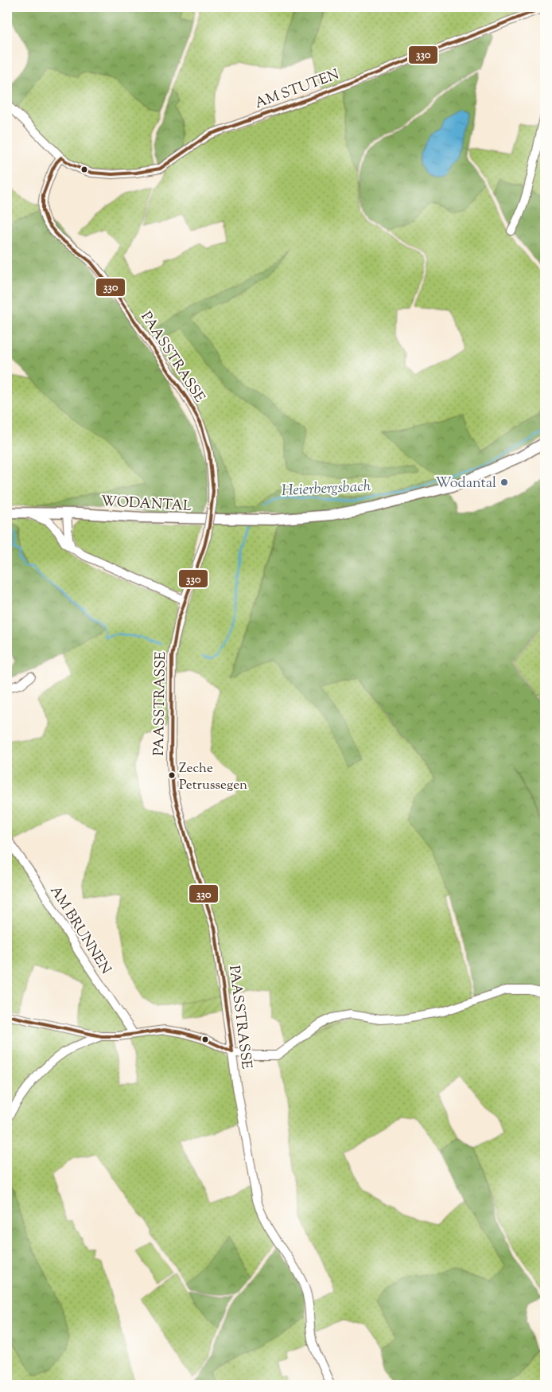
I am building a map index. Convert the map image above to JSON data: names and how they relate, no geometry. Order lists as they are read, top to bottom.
{
  "streets": {
    "main road": ["WODANTAL"],
    "street": ["AM STUTEN", "PAASSTRASSE", "AM BRUNNEN"]
  },
  "crossings": [
    ["AM STUTEN", "PAASSTRASSE"],
    ["PAASSTRASSE", "WODANTAL"]
  ],
  "water": ["Heierbergsbach"],
  "places": ["Wodantal", "Zeche Petrussegen"],
  "lines": ["transit line 330"]
}
